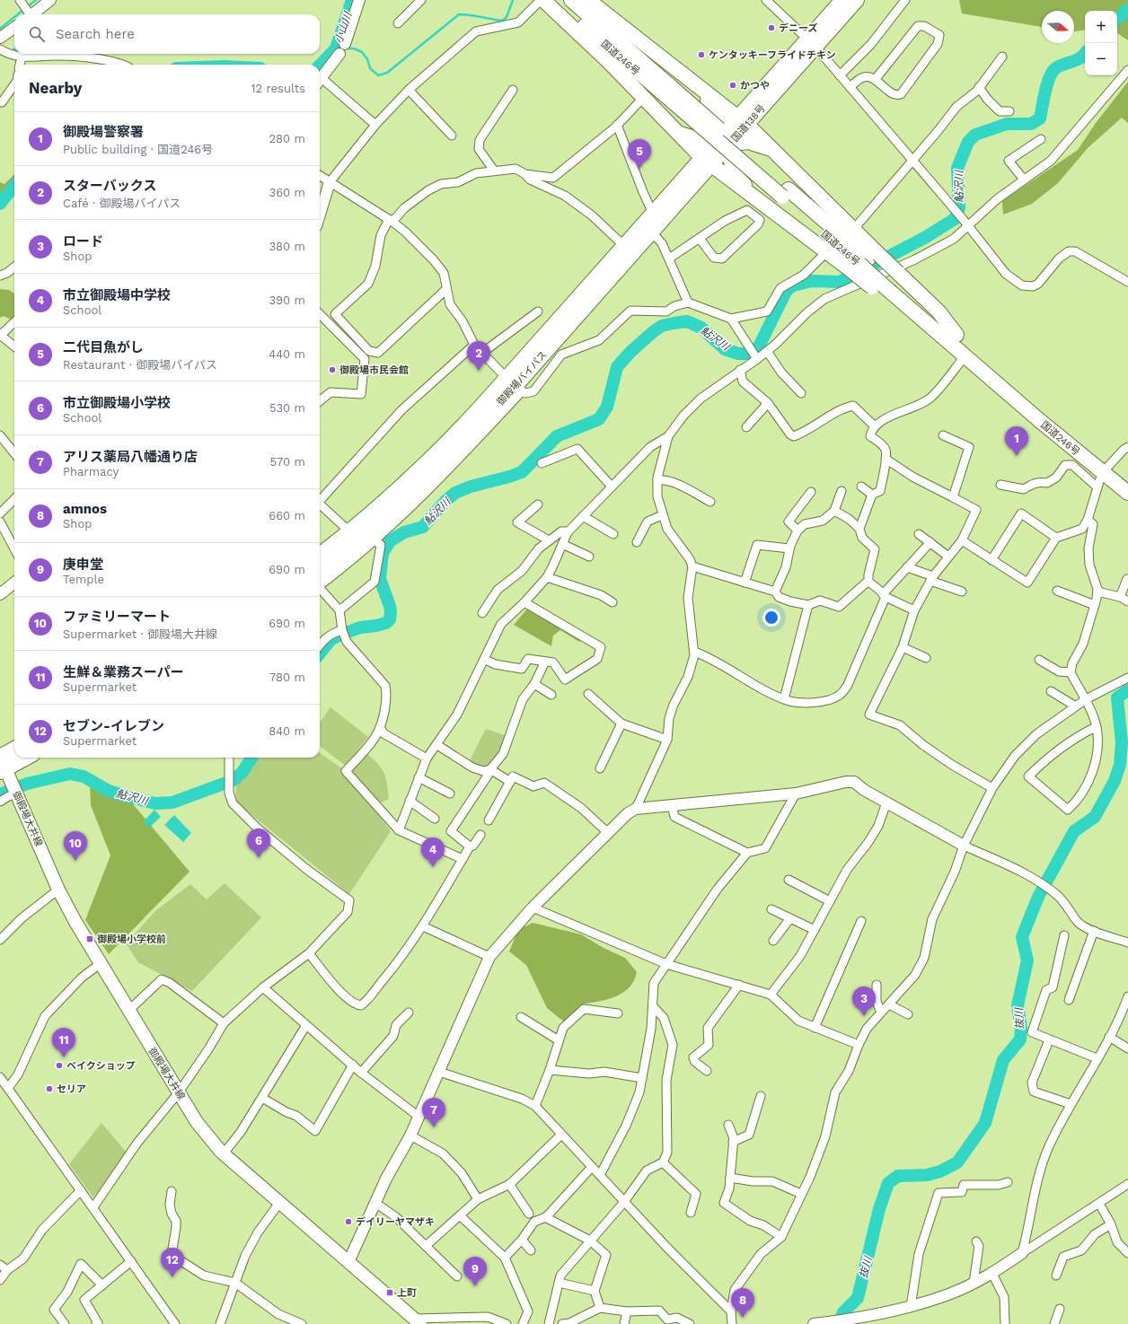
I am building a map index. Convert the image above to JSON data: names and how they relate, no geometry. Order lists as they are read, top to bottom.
{
  "streets": {
    "highway": ["国道246号", "国道138号", "御殿場バイパス"],
    "main road": ["御殿場大井線"]
  },
  "crossings": [
    ["国道138号", "御殿場バイパス"]
  ],
  "water": ["小山川", "鮎沢川", "抜川"],
  "places": {
    "other": [
      "デニーズ",
      "ケンタッキーフライドチキン",
      "かつや",
      "御殿場市民会館",
      "ベイクショップ",
      "セリア",
      "デイリーヤマザキ"
    ],
    "transit": ["御殿場小学校前", "上町"]
  },
  "north": "right",
  "page": {
    "map_buttons": ["+", "−"],
    "search": "Search here",
    "heading": ["Nearby", "12 results"],
    "list": [
      {
        "mark": "1",
        "name": "御殿場警察署",
        "note": "Public building · 国道246号",
        "value": "280 m"
      },
      {
        "mark": "2",
        "name": "スターバックス",
        "note": "Café · 御殿場バイパス",
        "value": "360 m"
      },
      {
        "mark": "3",
        "name": "ロード",
        "note": "Shop",
        "value": "380 m"
      },
      {
        "mark": "4",
        "name": "市立御殿場中学校",
        "note": "School",
        "value": "390 m"
      },
      {
        "mark": "5",
        "name": "二代目魚がし",
        "note": "Restaurant · 御殿場バイパス",
        "value": "440 m"
      },
      {
        "mark": "6",
        "name": "市立御殿場小学校",
        "note": "School",
        "value": "530 m"
      },
      {
        "mark": "7",
        "name": "アリス薬局八幡通り店",
        "note": "Pharmacy",
        "value": "570 m"
      },
      {
        "mark": "8",
        "name": "amnos",
        "note": "Shop",
        "value": "660 m"
      },
      {
        "mark": "9",
        "name": "庚申堂",
        "note": "Temple",
        "value": "690 m"
      },
      {
        "mark": "10",
        "name": "ファミリーマート",
        "note": "Supermarket · 御殿場大井線",
        "value": "690 m"
      },
      {
        "mark": "11",
        "name": "生鮮＆業務スーパー",
        "note": "Supermarket",
        "value": "780 m"
      },
      {
        "mark": "12",
        "name": "セブン-イレブン",
        "note": "Supermarket",
        "value": "840 m"
      }
    ],
    "pins": [
      "5",
      "2",
      "1",
      "6",
      "10",
      "4",
      "3",
      "11",
      "7",
      "12",
      "9",
      "8"
    ]
  }
}
